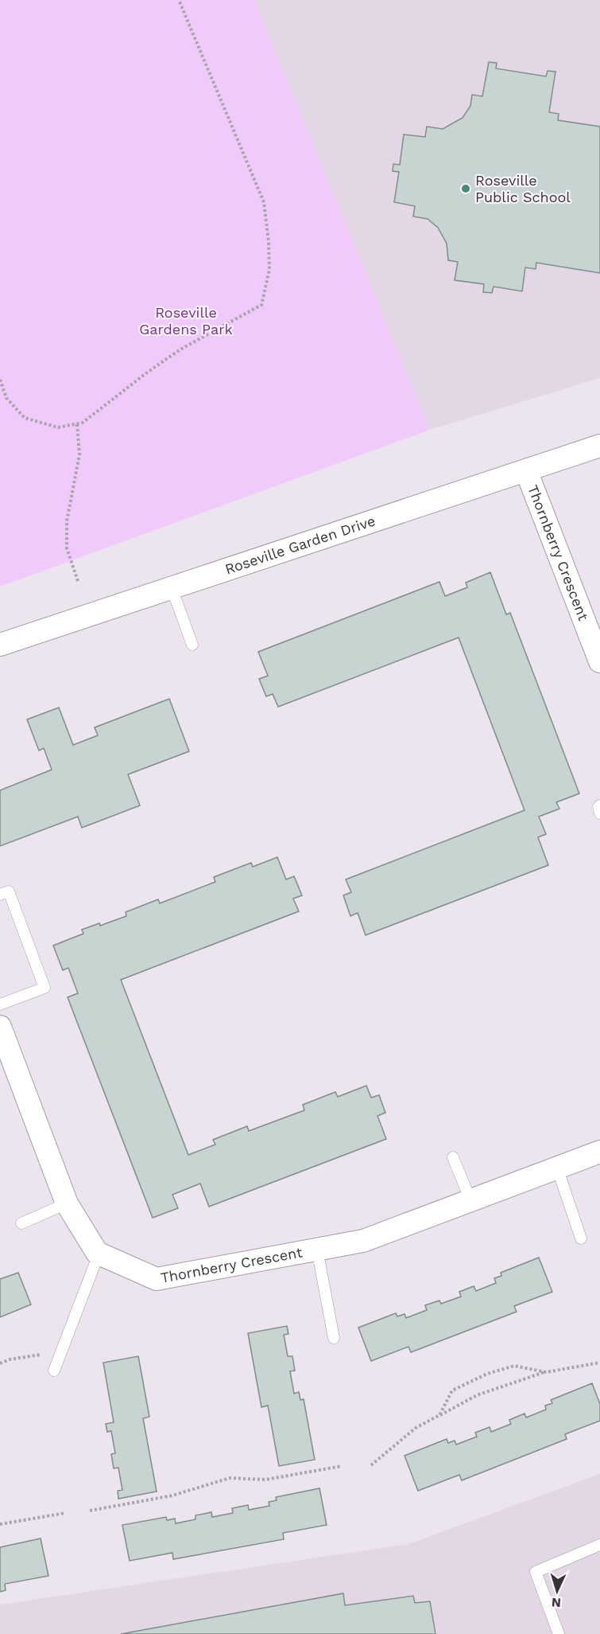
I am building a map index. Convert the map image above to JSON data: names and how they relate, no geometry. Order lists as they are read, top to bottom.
{
  "streets": {
    "street": ["Roseville Garden Drive", "Thornberry Crescent"]
  },
  "crossings": [
    ["Roseville Garden Drive", "Thornberry Crescent"]
  ],
  "parks": ["Roseville Gardens Park"],
  "places": ["Roseville Public School"],
  "north": "bottom"
}
